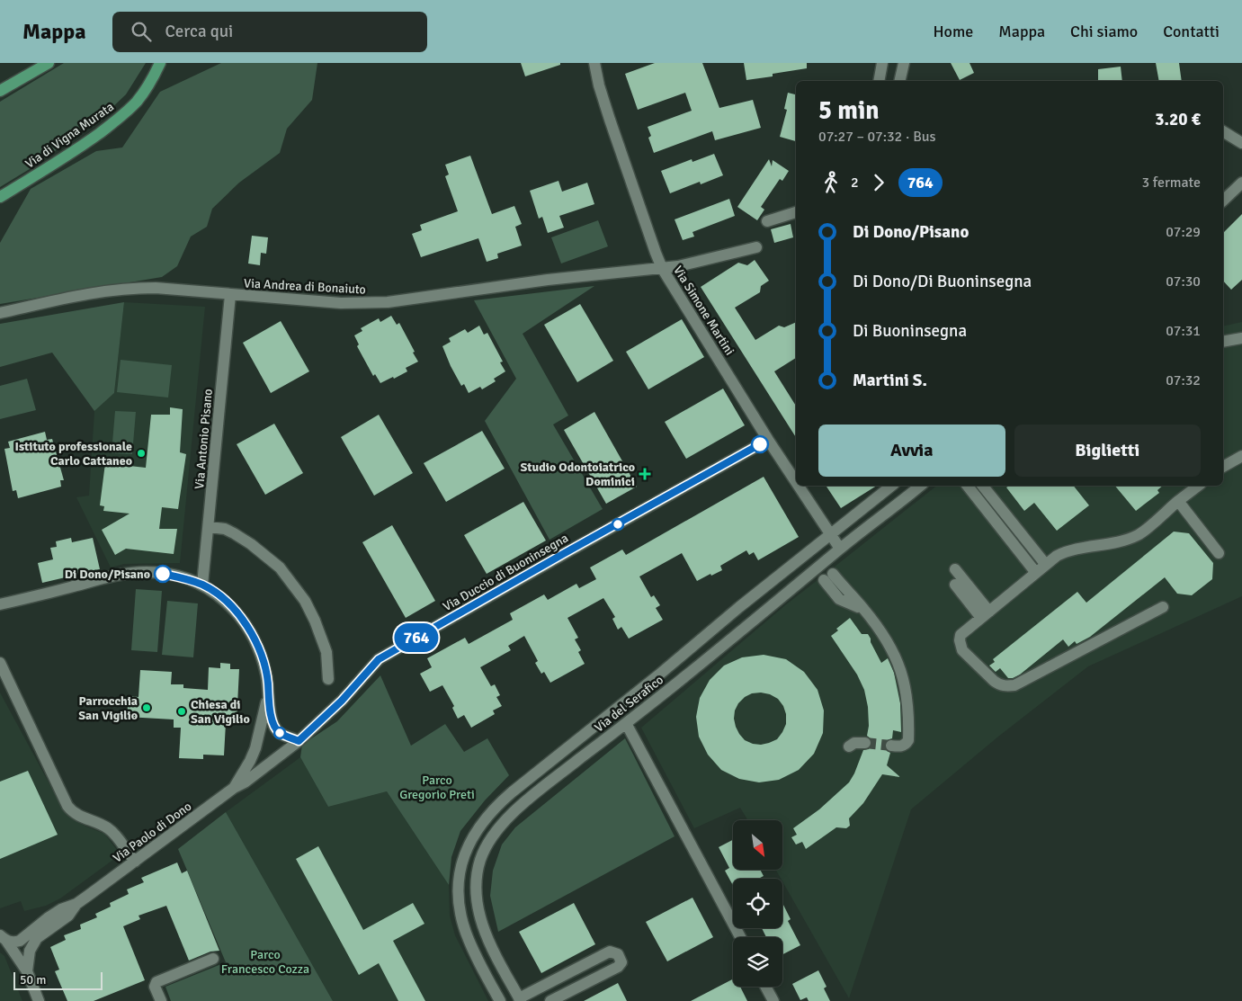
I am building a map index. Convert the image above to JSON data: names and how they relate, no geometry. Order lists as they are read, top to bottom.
{
  "streets": {
    "main road": ["Via di Vigna Murata"],
    "street": [
      "Via Andrea di Bonaiuto",
      "Via Simone Martini",
      "Via Antonio Pisano",
      "Via Duccio di Buoninsegna",
      "Via del Serafico",
      "Via Paolo di Dono"
    ]
  },
  "crossings": [
    ["Via Andrea di Bonaiuto", "Via Simone Martini"],
    ["Via Andrea di Bonaiuto", "Via Antonio Pisano"],
    ["Via Simone Martini", "Via Duccio di Buoninsegna"],
    ["Via Simone Martini", "Via del Serafico"],
    ["Via Antonio Pisano", "Via Paolo di Dono"],
    ["Via Duccio di Buoninsegna", "Via Paolo di Dono"]
  ],
  "parks": ["Parco Gregorio Preti", "Parco Francesco Cozza"],
  "places": {
    "other": [
      "Istituto professionale Carlo Cattaneo",
      "Di Dono/Pisano",
      "Parrocchia San Vigilio",
      "Chiesa di San Vigilio"
    ],
    "health": ["Studio Odontoiatrico Dominici"]
  },
  "lines": ["bus line 764"],
  "scale_bar": "50 m",
  "north": "bottom right",
  "page": {
    "header": "Mappa",
    "search": "Cerca qui",
    "nav": [
      "Home",
      "Mappa",
      "Chi siamo",
      "Contatti"
    ],
    "on_map": "764",
    "heading": ["5 min", "07:27 – 07:32 · Bus", "3.20 €"],
    "legs": ["2", "764", "3 fermate"],
    "list": [
      {
        "name": "Di Dono/Pisano",
        "value": "07:29"
      },
      {
        "name": "Di Dono/Di Buoninsegna",
        "value": "07:30"
      },
      {
        "name": "Di Buoninsegna",
        "value": "07:31"
      },
      {
        "name": "Martini S.",
        "value": "07:32"
      }
    ],
    "buttons": ["Avvia", "Biglietti"],
    "scale": "50 m"
  }
}
